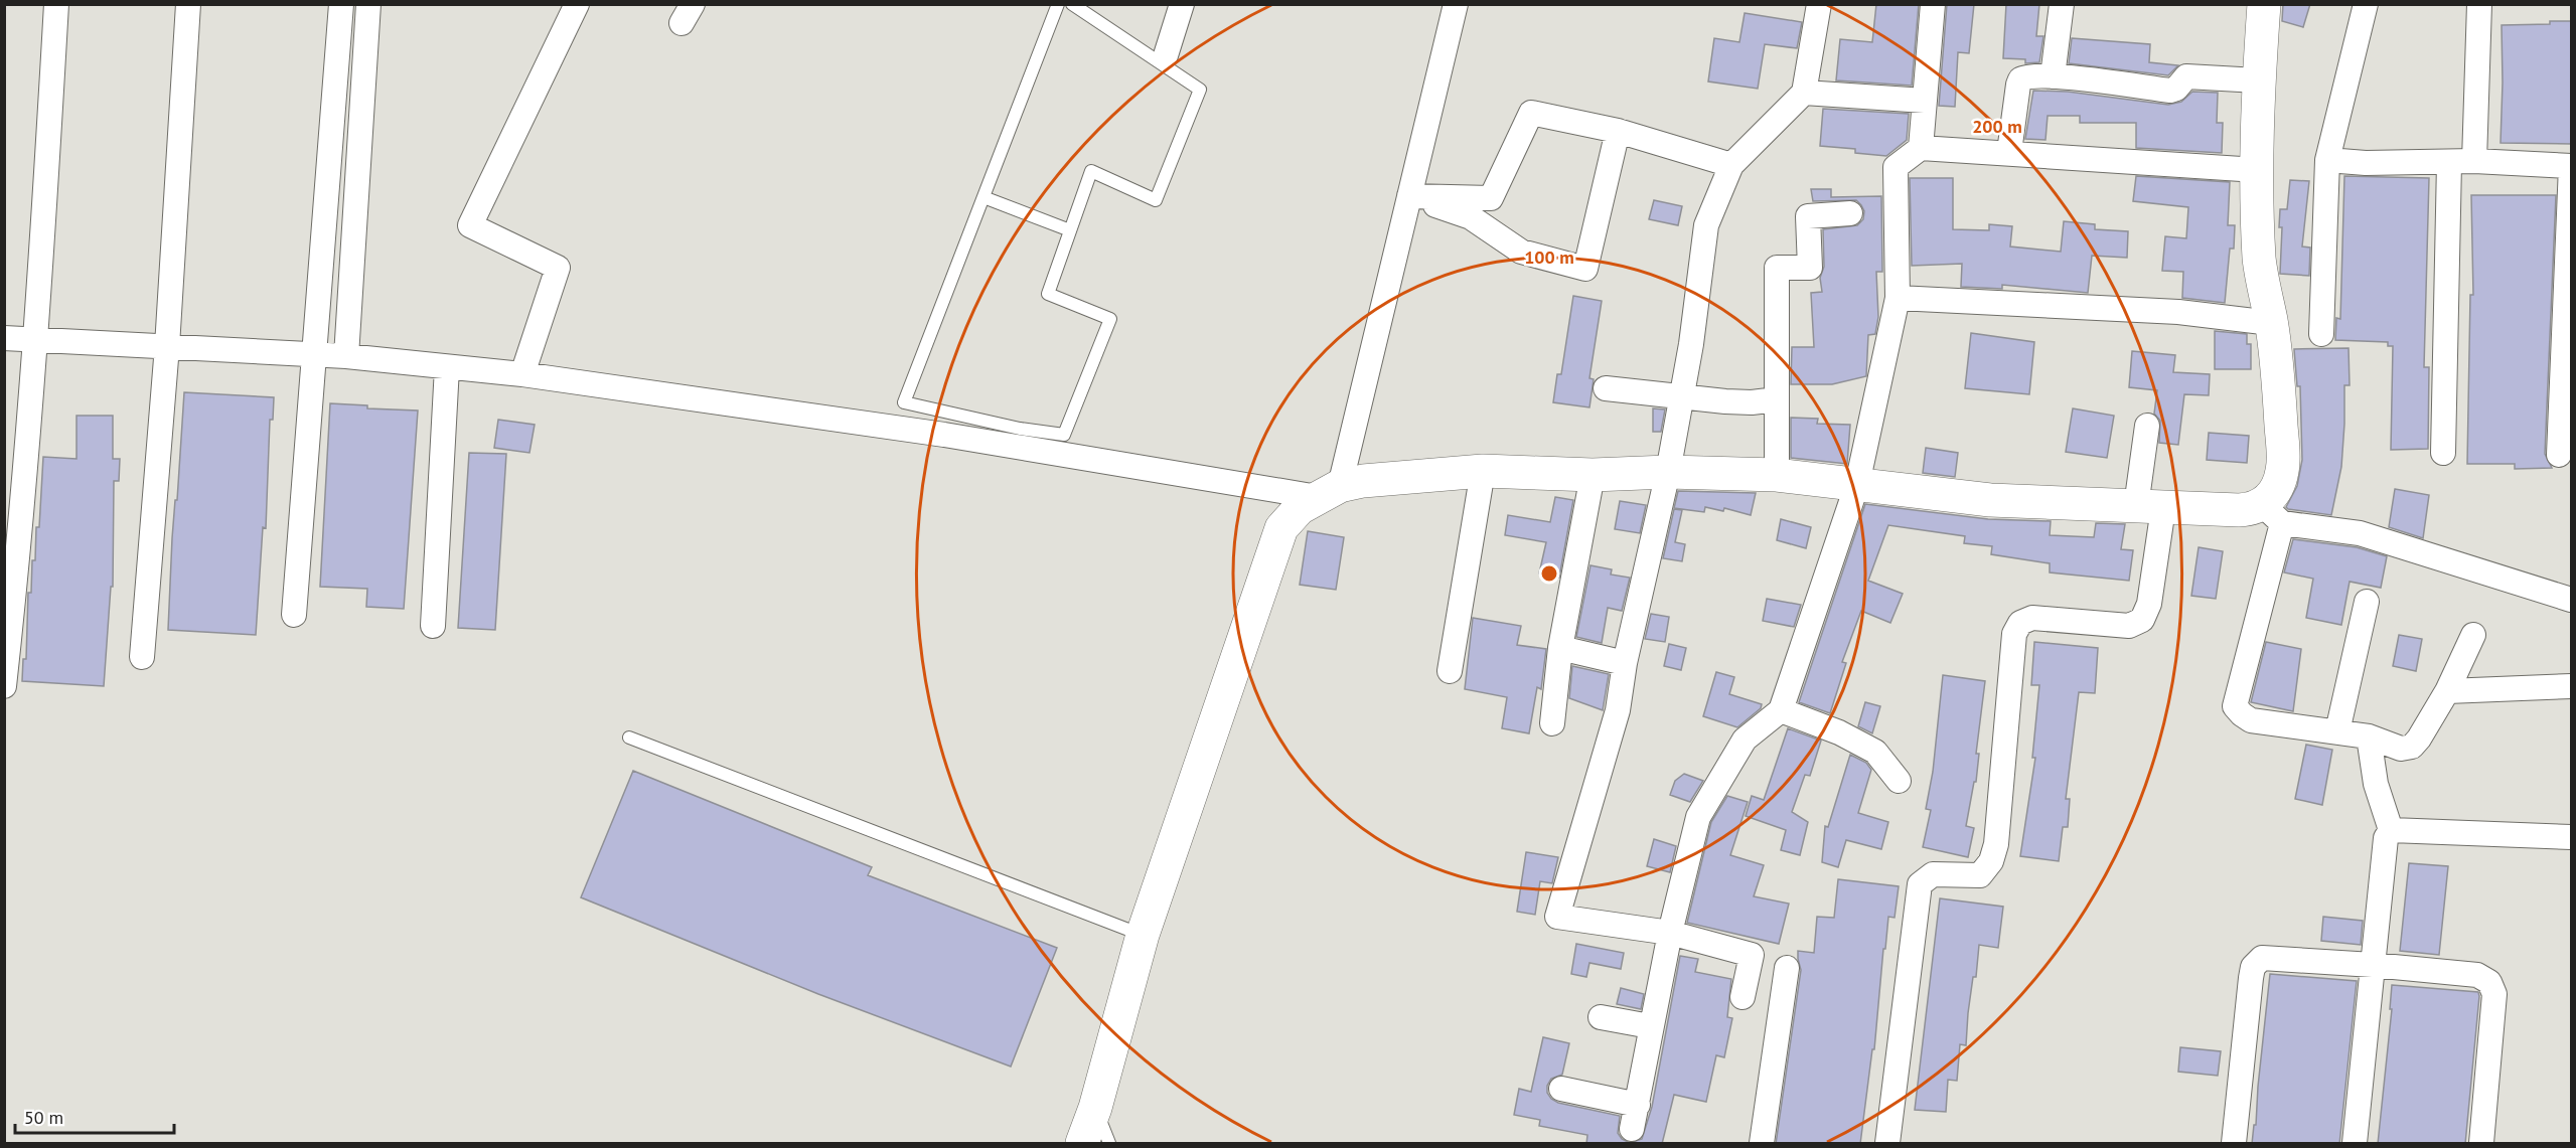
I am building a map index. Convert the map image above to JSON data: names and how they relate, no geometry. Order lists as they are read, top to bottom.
{
  "scale_bar": "50 m",
  "rings": ["200 m", "100 m"]
}
